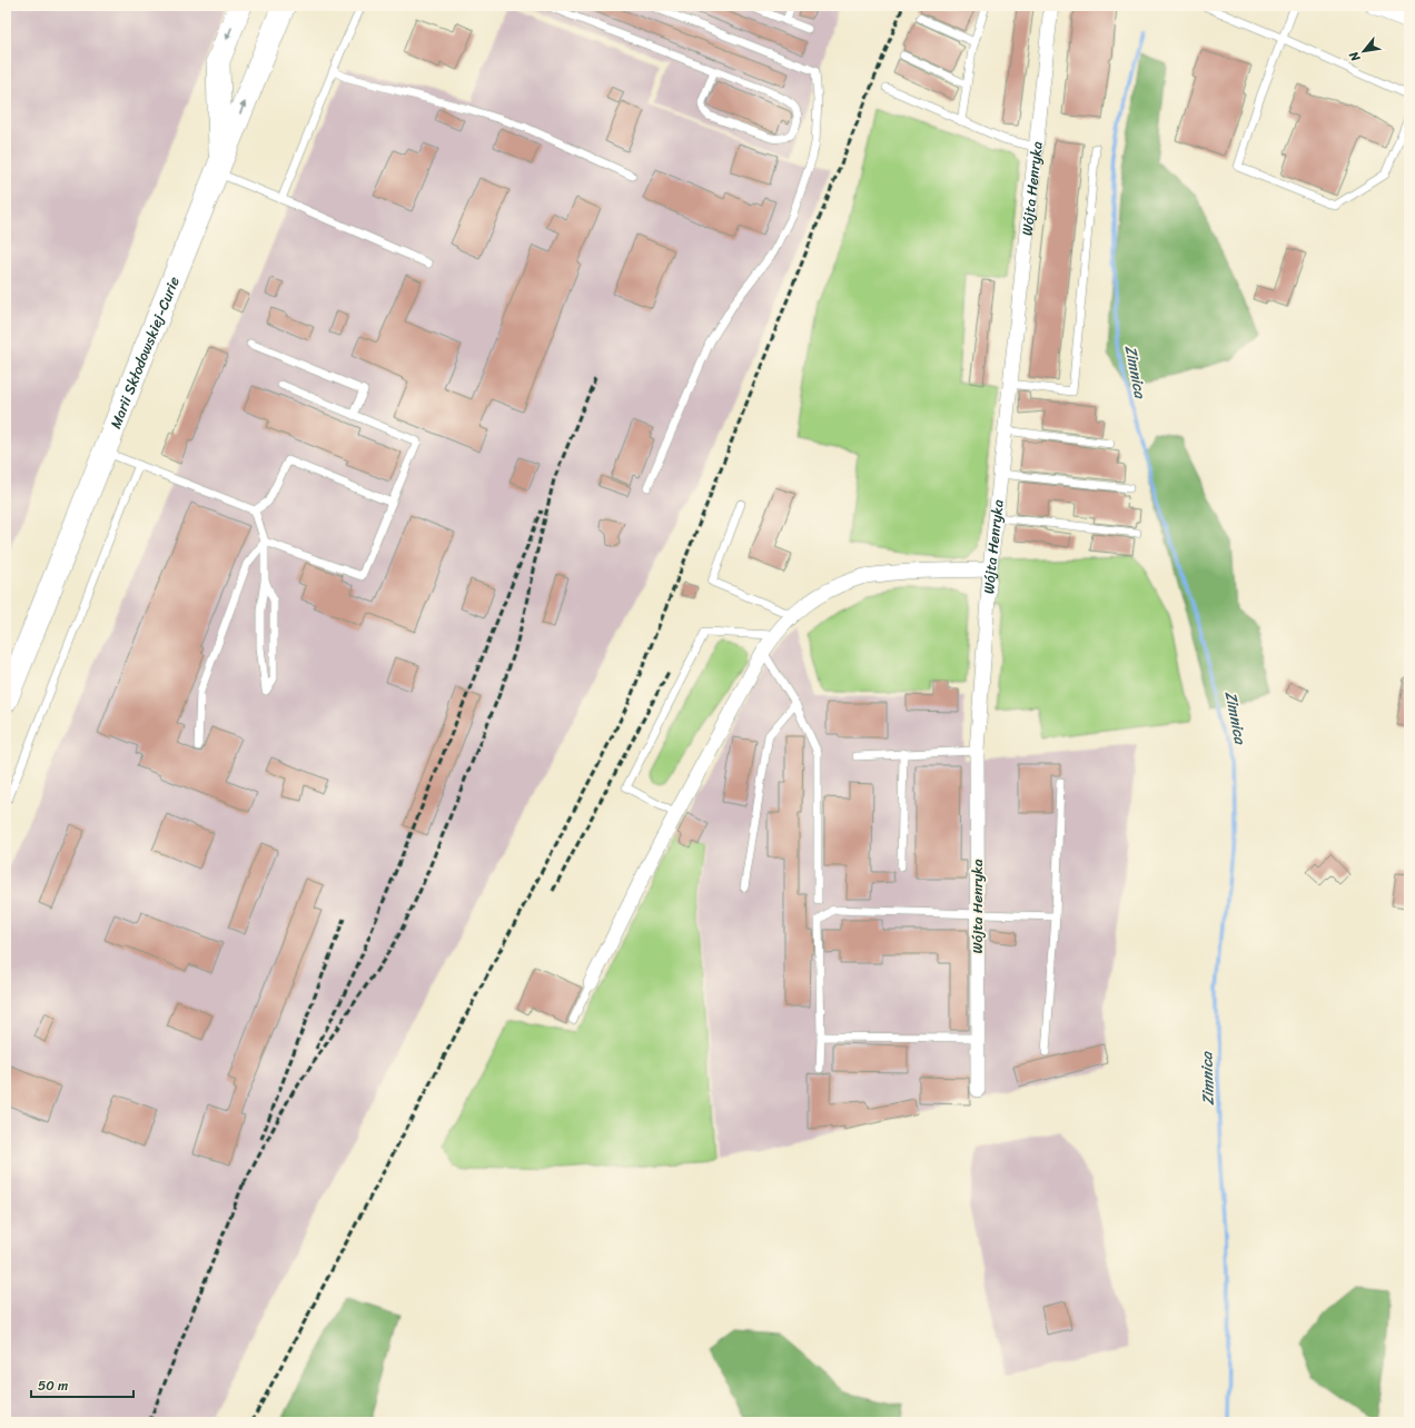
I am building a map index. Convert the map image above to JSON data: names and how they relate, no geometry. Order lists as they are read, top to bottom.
{
  "streets": {
    "main road": ["Marii Skłodowskiej-Curie"],
    "street": ["Wójta Henryka"]
  },
  "water": ["Zimnica"],
  "scale_bar": "50 m",
  "north": "bottom left"
}
